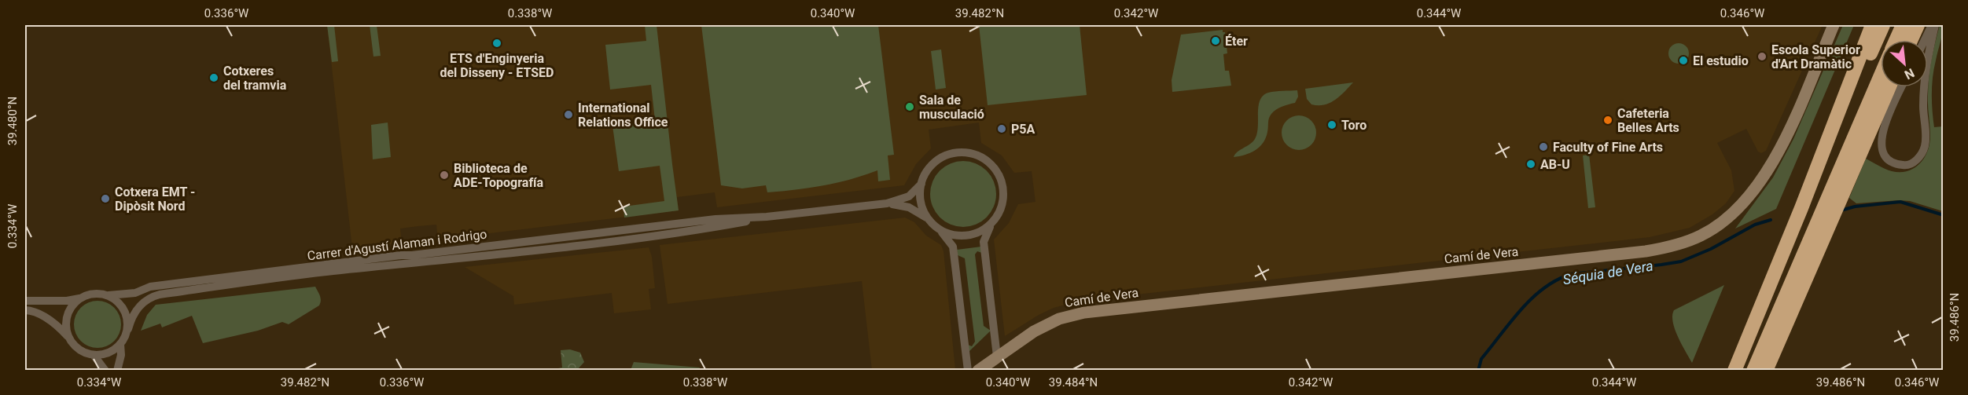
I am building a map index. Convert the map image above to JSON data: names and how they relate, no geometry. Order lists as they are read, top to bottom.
{
  "streets": {
    "street": ["Carrer d'Agustí Alaman i Rodrigo", "Camí de Vera"]
  },
  "water": ["Séquia de Vera"],
  "places": [
    "Éter",
    "ETS d'Enginyeria del Disseny - ETSED",
    "Escola Superior d'Art Dramàtic",
    "El estudio",
    "Cotxeres del tramvia",
    "Sala de musculació",
    "International Relations Office",
    "Cafeteria Belles Arts",
    "Toro",
    "P5A",
    "Faculty of Fine Arts",
    "AB-U",
    "Biblioteca de ADE-Topografía",
    "Cotxera EMT - Dipòsit Nord"
  ],
  "north": "bottom right",
  "coordinates": [
    "0.336°W",
    "0.338°W",
    "0.340°W",
    "39.482°N",
    "0.342°W",
    "0.344°W",
    "0.346°W",
    "39.480°N",
    "0.334°W",
    "39.486°N",
    "39.484°N"
  ]
}
